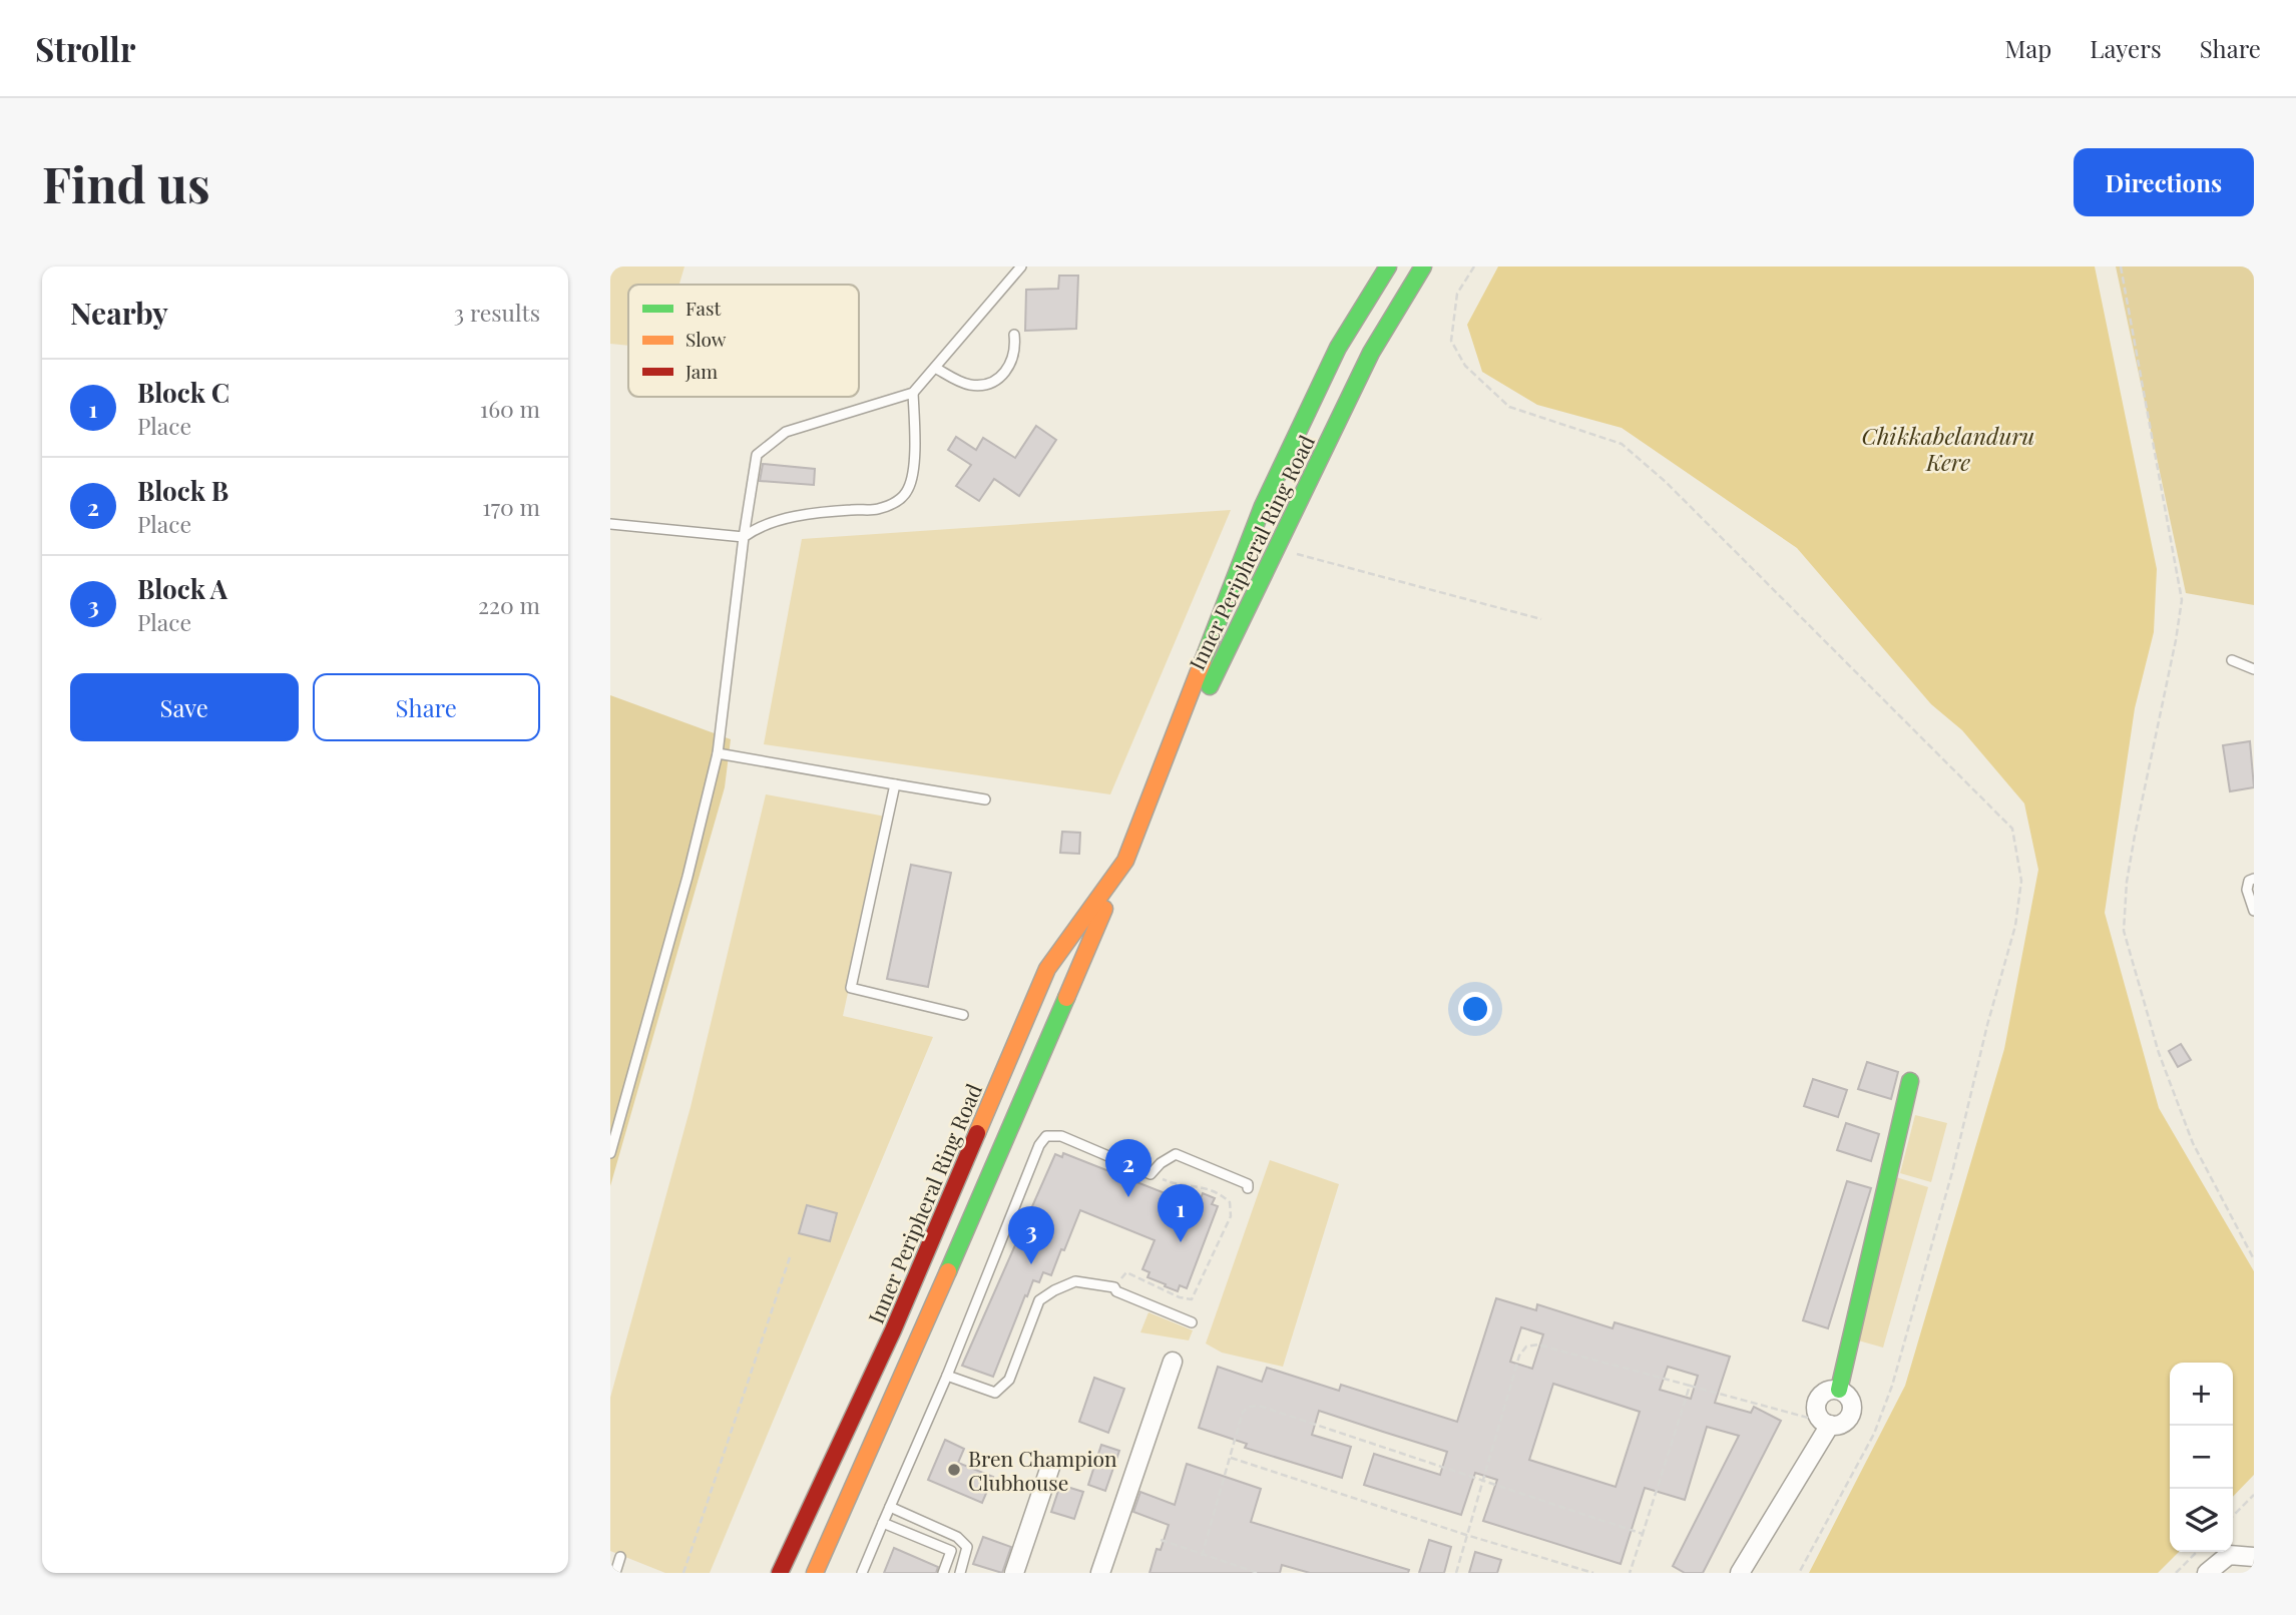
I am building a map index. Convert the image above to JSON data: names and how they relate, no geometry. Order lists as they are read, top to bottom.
{
  "streets": {
    "main road": ["Inner Peripheral Ring Road"]
  },
  "water": ["Chikkabelanduru Kere"],
  "places": ["Bren Champion Clubhouse"],
  "legend": ["Fast", "Slow", "Jam"],
  "page": {
    "header": "Strollr",
    "nav": ["Map", "Layers", "Share"],
    "buttons": [
      "Directions",
      ["Save", "Share"]
    ],
    "title": "Find us",
    "heading": ["Nearby", "3 results"],
    "list": [
      {
        "mark": "1",
        "name": "Block C",
        "note": "Place",
        "value": "160 m"
      },
      {
        "mark": "2",
        "name": "Block B",
        "note": "Place",
        "value": "170 m"
      },
      {
        "mark": "3",
        "name": "Block A",
        "note": "Place",
        "value": "220 m"
      }
    ],
    "pins": ["2", "1", "3"],
    "map_buttons": ["+", "−"]
  }
}
